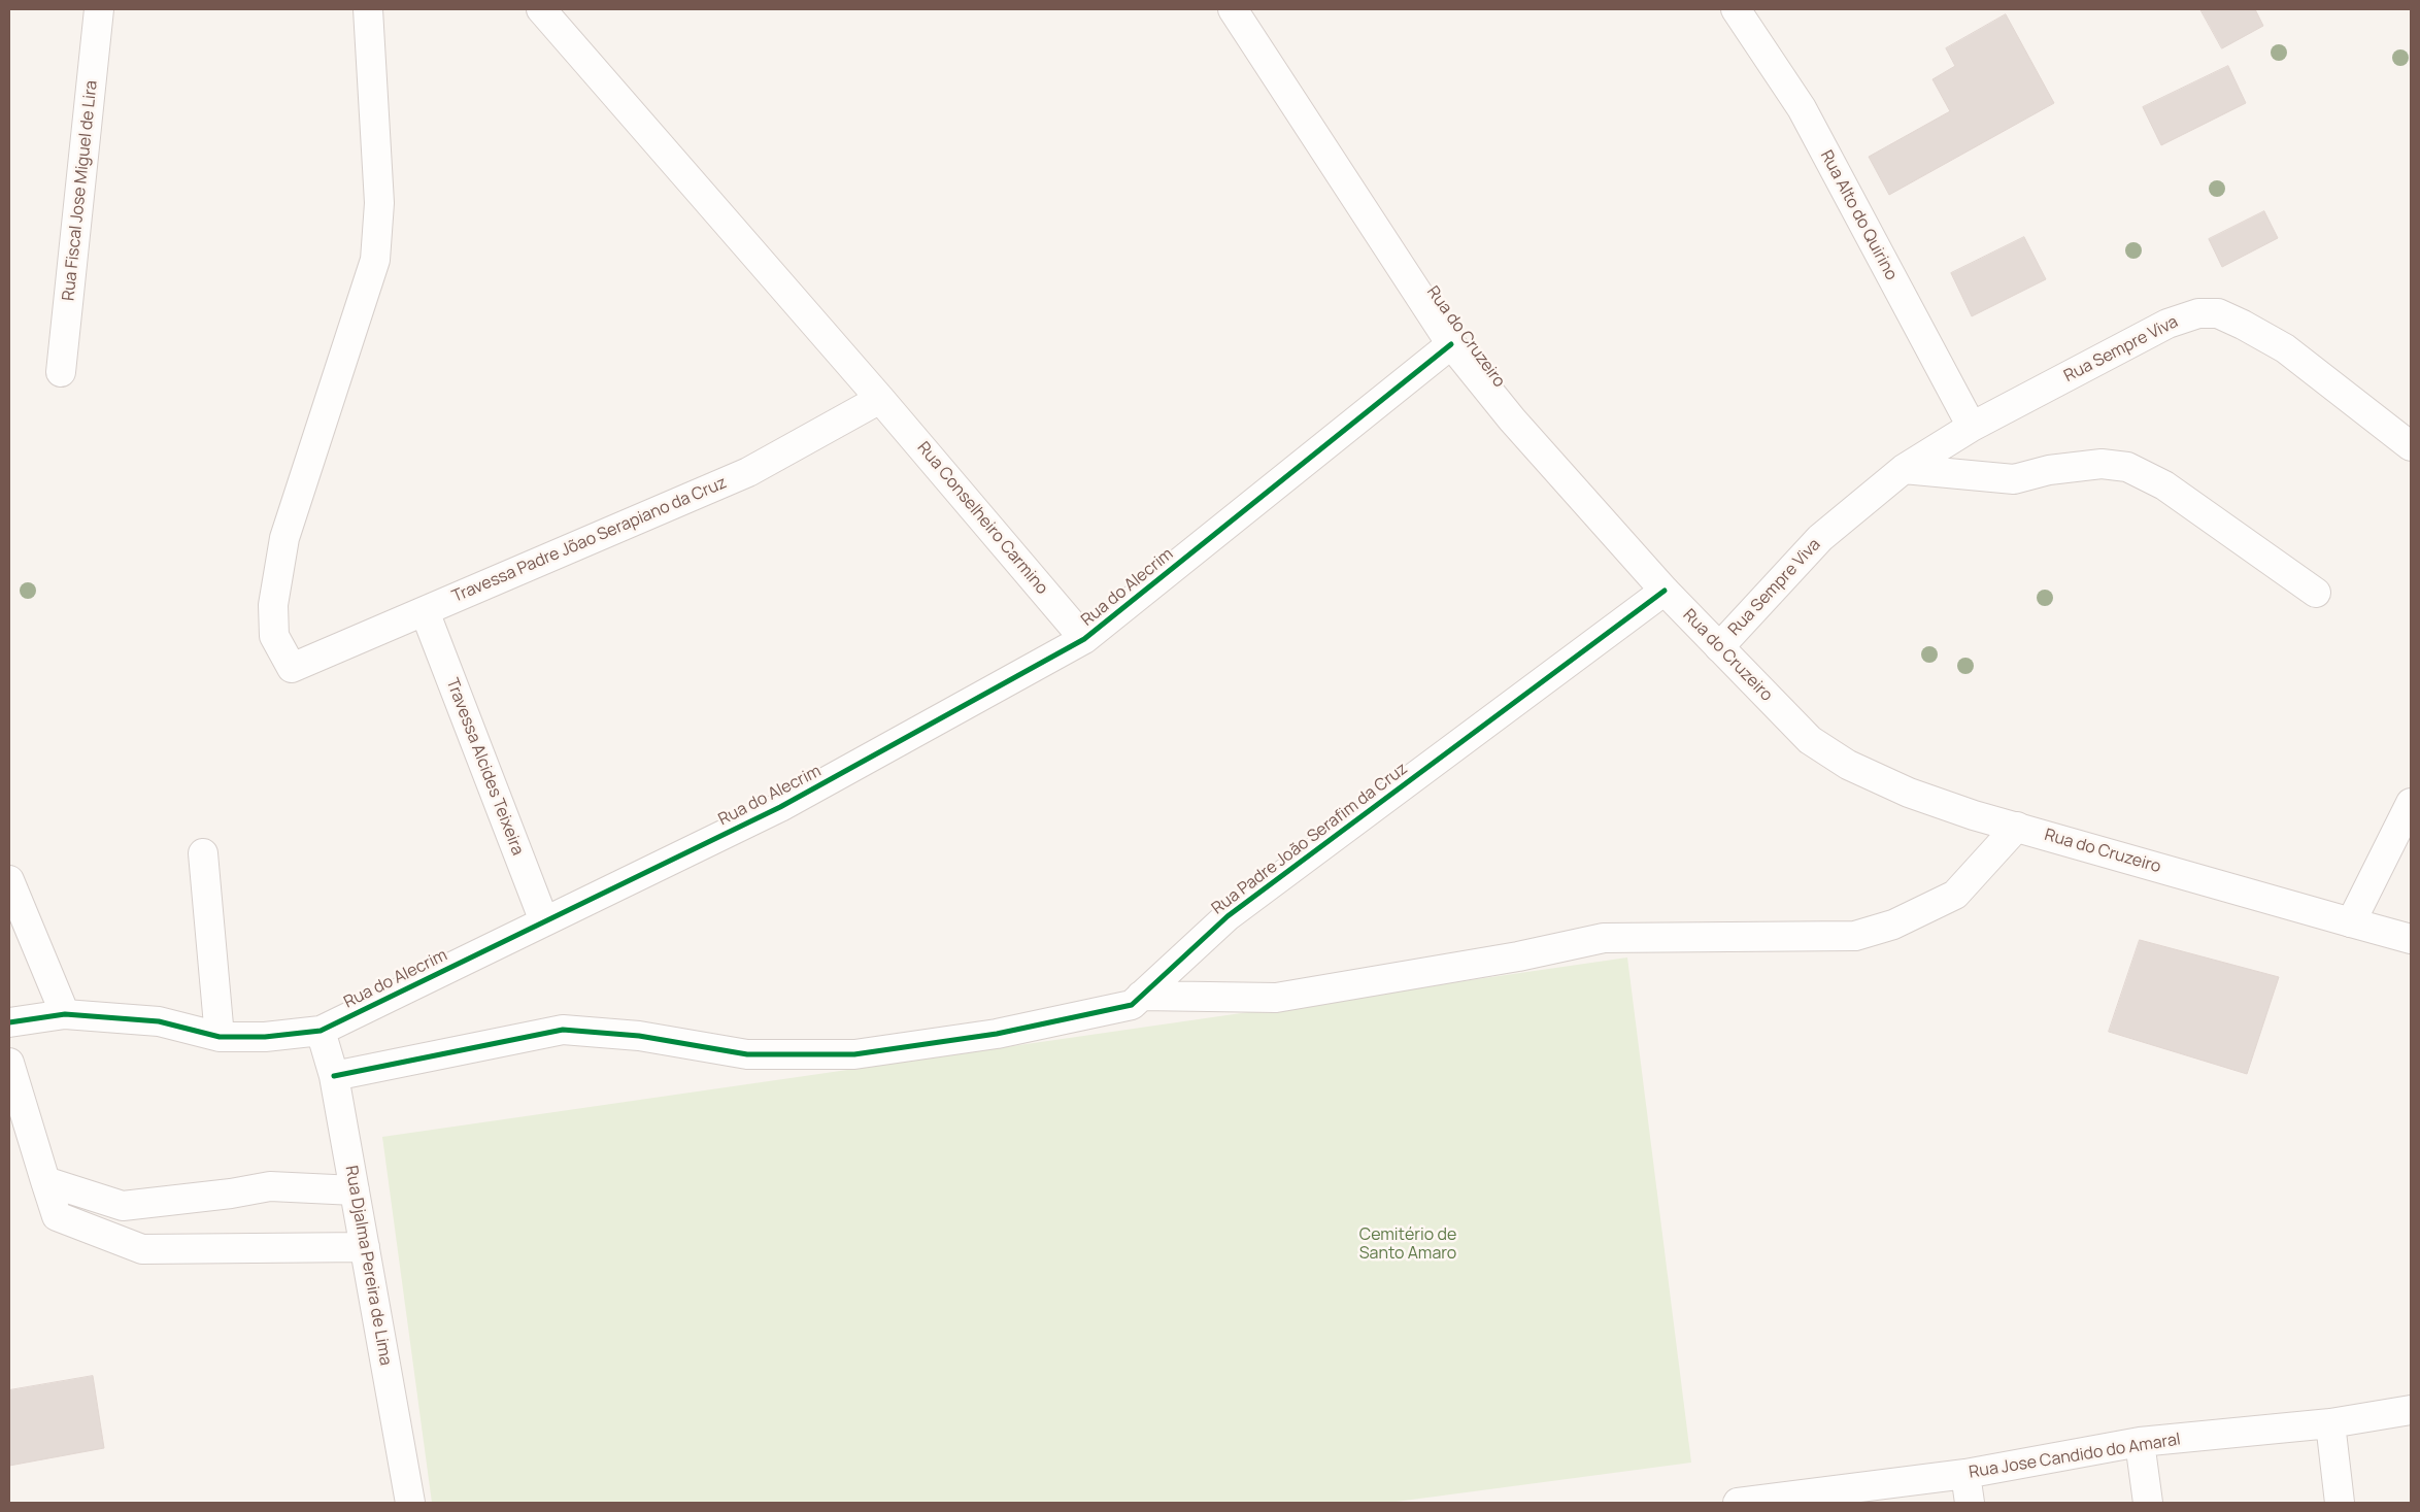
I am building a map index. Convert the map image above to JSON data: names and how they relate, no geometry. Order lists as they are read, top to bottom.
{
  "streets": {
    "street": [
      "Rua Fiscal Jose Miguel de Lira",
      "Rua Alto do Quirino",
      "Rua do Cruzeiro",
      "Rua Sempre Viva",
      "Rua Conselheiro Carmino",
      "Travessa Padre Jõao Serapiano da Cruz",
      "Rua do Alecrim",
      "Travessa Alcides Teixeira",
      "Rua Padre João Serafim da Cruz",
      "Rua Djalma Pereira de Lima",
      "Rua Jose Candido do Amaral"
    ]
  },
  "crossings": [
    ["Rua Alto do Quirino", "Rua Sempre Viva"],
    ["Rua do Cruzeiro", "Rua Sempre Viva"],
    ["Rua do Cruzeiro", "Rua do Alecrim"],
    ["Rua do Cruzeiro", "Rua Padre João Serafim da Cruz"],
    ["Rua Conselheiro Carmino", "Travessa Padre Jõao Serapiano da Cruz"],
    ["Rua Conselheiro Carmino", "Rua do Alecrim"],
    ["Travessa Padre Jõao Serapiano da Cruz", "Travessa Alcides Teixeira"],
    ["Rua do Alecrim", "Travessa Alcides Teixeira"],
    ["Rua do Alecrim", "Rua Djalma Pereira de Lima"],
    ["Rua Padre João Serafim da Cruz", "Rua Djalma Pereira de Lima"]
  ],
  "parks": ["Cemitério de Santo Amaro"]
}
